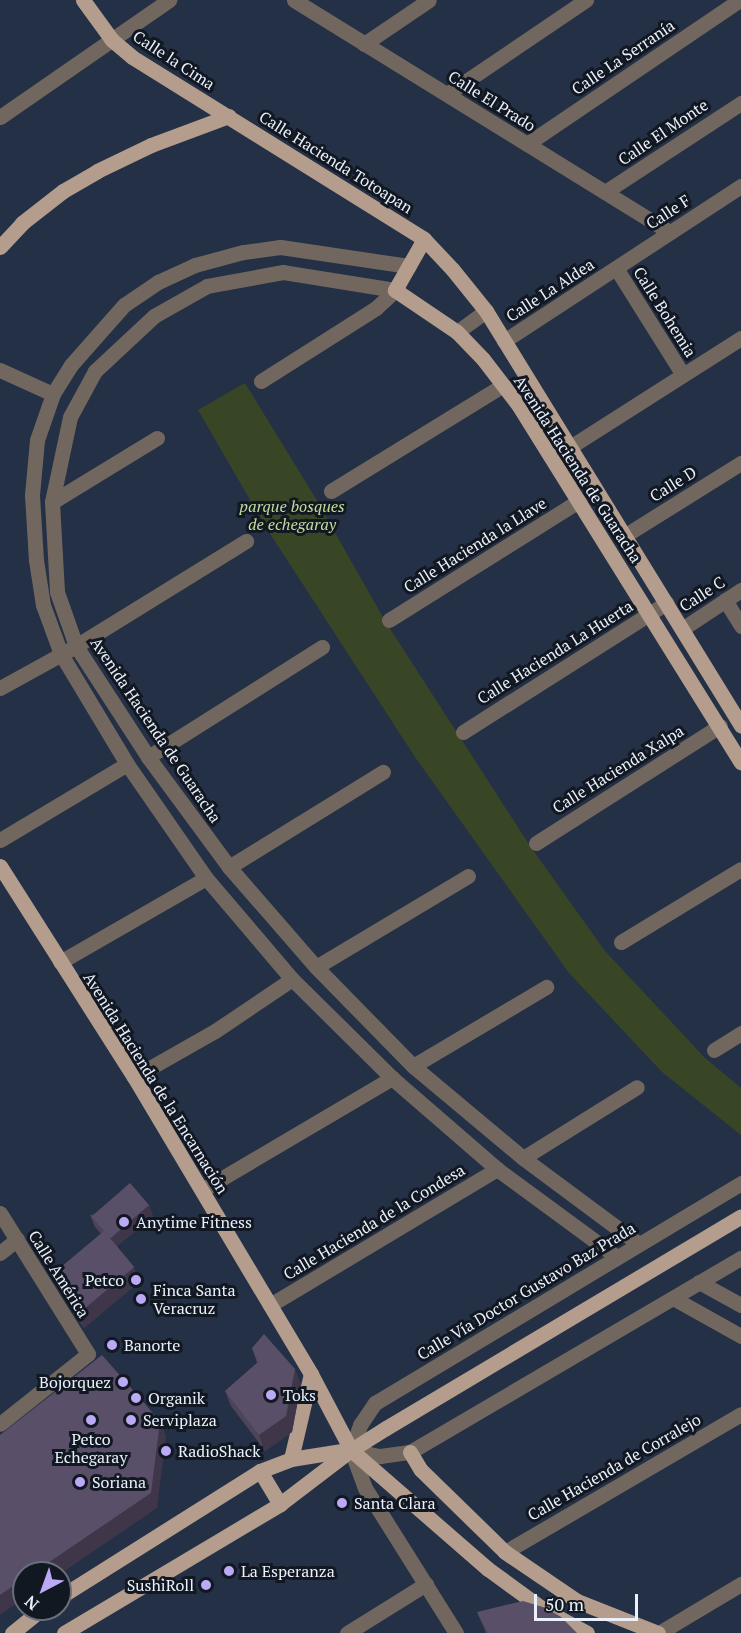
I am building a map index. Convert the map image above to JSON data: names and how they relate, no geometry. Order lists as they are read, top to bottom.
{
  "streets": {
    "main road": [
      "Calle la Cima",
      "Calle Hacienda Totoapan",
      "Avenida Hacienda de Guaracha",
      "Avenida Hacienda de la Encarnación"
    ],
    "street": [
      "Calle La Serranía",
      "Calle El Prado",
      "Calle El Monte",
      "Calle F",
      "Calle La Aldea",
      "Calle Bohemia",
      "Calle D",
      "Calle Hacienda la Llave",
      "Calle C",
      "Calle Hacienda La Huerta",
      "Calle Hacienda Xalpa",
      "Calle Hacienda de la Condesa",
      "Calle América",
      "Calle Vía Doctor Gustavo Baz Prada",
      "Calle Hacienda de Corralejo"
    ]
  },
  "crossings": [
    ["Calle La Serranía", "Calle El Prado"],
    ["Calle la Cima", "Calle Hacienda Totoapan"],
    ["Calle El Prado", "Calle El Monte"],
    ["Calle El Prado", "Calle F"],
    ["Calle Hacienda Totoapan", "Avenida Hacienda de Guaracha"],
    ["Calle F", "Calle La Aldea"],
    ["Calle F", "Calle Bohemia"],
    ["Calle La Aldea", "Calle Bohemia"],
    ["Calle La Aldea", "Avenida Hacienda de Guaracha"],
    ["Avenida Hacienda de Guaracha", "Calle D"],
    ["Avenida Hacienda de Guaracha", "Calle Hacienda la Llave"],
    ["Avenida Hacienda de Guaracha", "Calle C"],
    ["Avenida Hacienda de Guaracha", "Calle Hacienda La Huerta"],
    ["Avenida Hacienda de Guaracha", "Calle Hacienda Xalpa"],
    ["Avenida Hacienda de Guaracha", "Calle Vía Doctor Gustavo Baz Prada"],
    ["Avenida Hacienda de la Encarnación", "Calle Hacienda de la Condesa"],
    ["Avenida Hacienda de la Encarnación", "Calle Vía Doctor Gustavo Baz Prada"]
  ],
  "parks": ["parque bosques de echegaray"],
  "places": [
    "Anytime Fitness",
    "Petco",
    "Finca Santa Veracruz",
    "Banorte",
    "Bojorquez",
    "Toks",
    "Organik",
    "Petco Echegaray",
    "Serviplaza",
    "RadioShack",
    "Soriana",
    "Santa Clara",
    "La Esperanza",
    "SushiRoll"
  ],
  "scale_bar": "50 m",
  "north": "bottom left"
}
